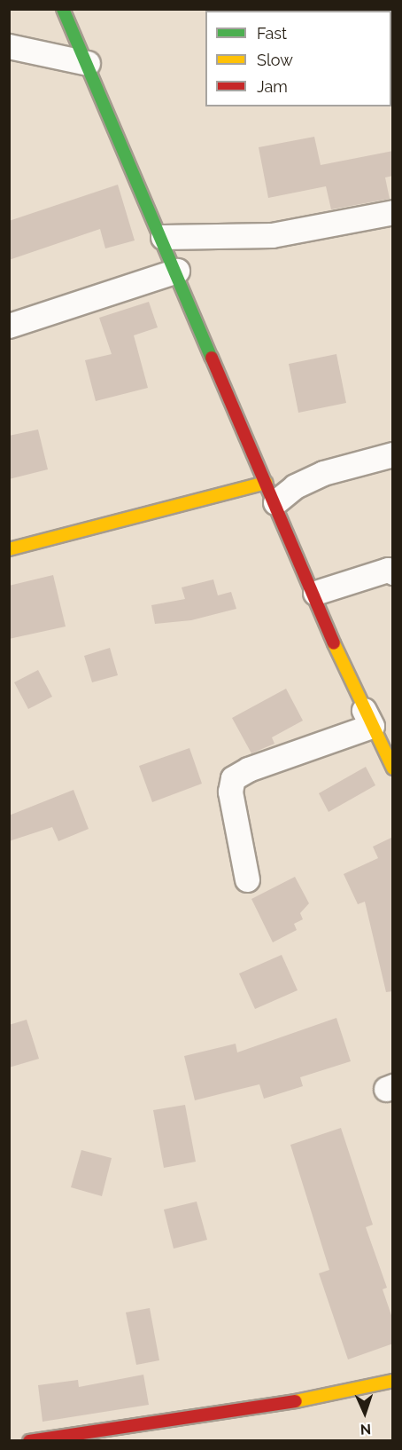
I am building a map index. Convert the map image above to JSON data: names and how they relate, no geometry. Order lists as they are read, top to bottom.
{
  "legend": ["Fast", "Slow", "Jam"],
  "north": "bottom"
}
